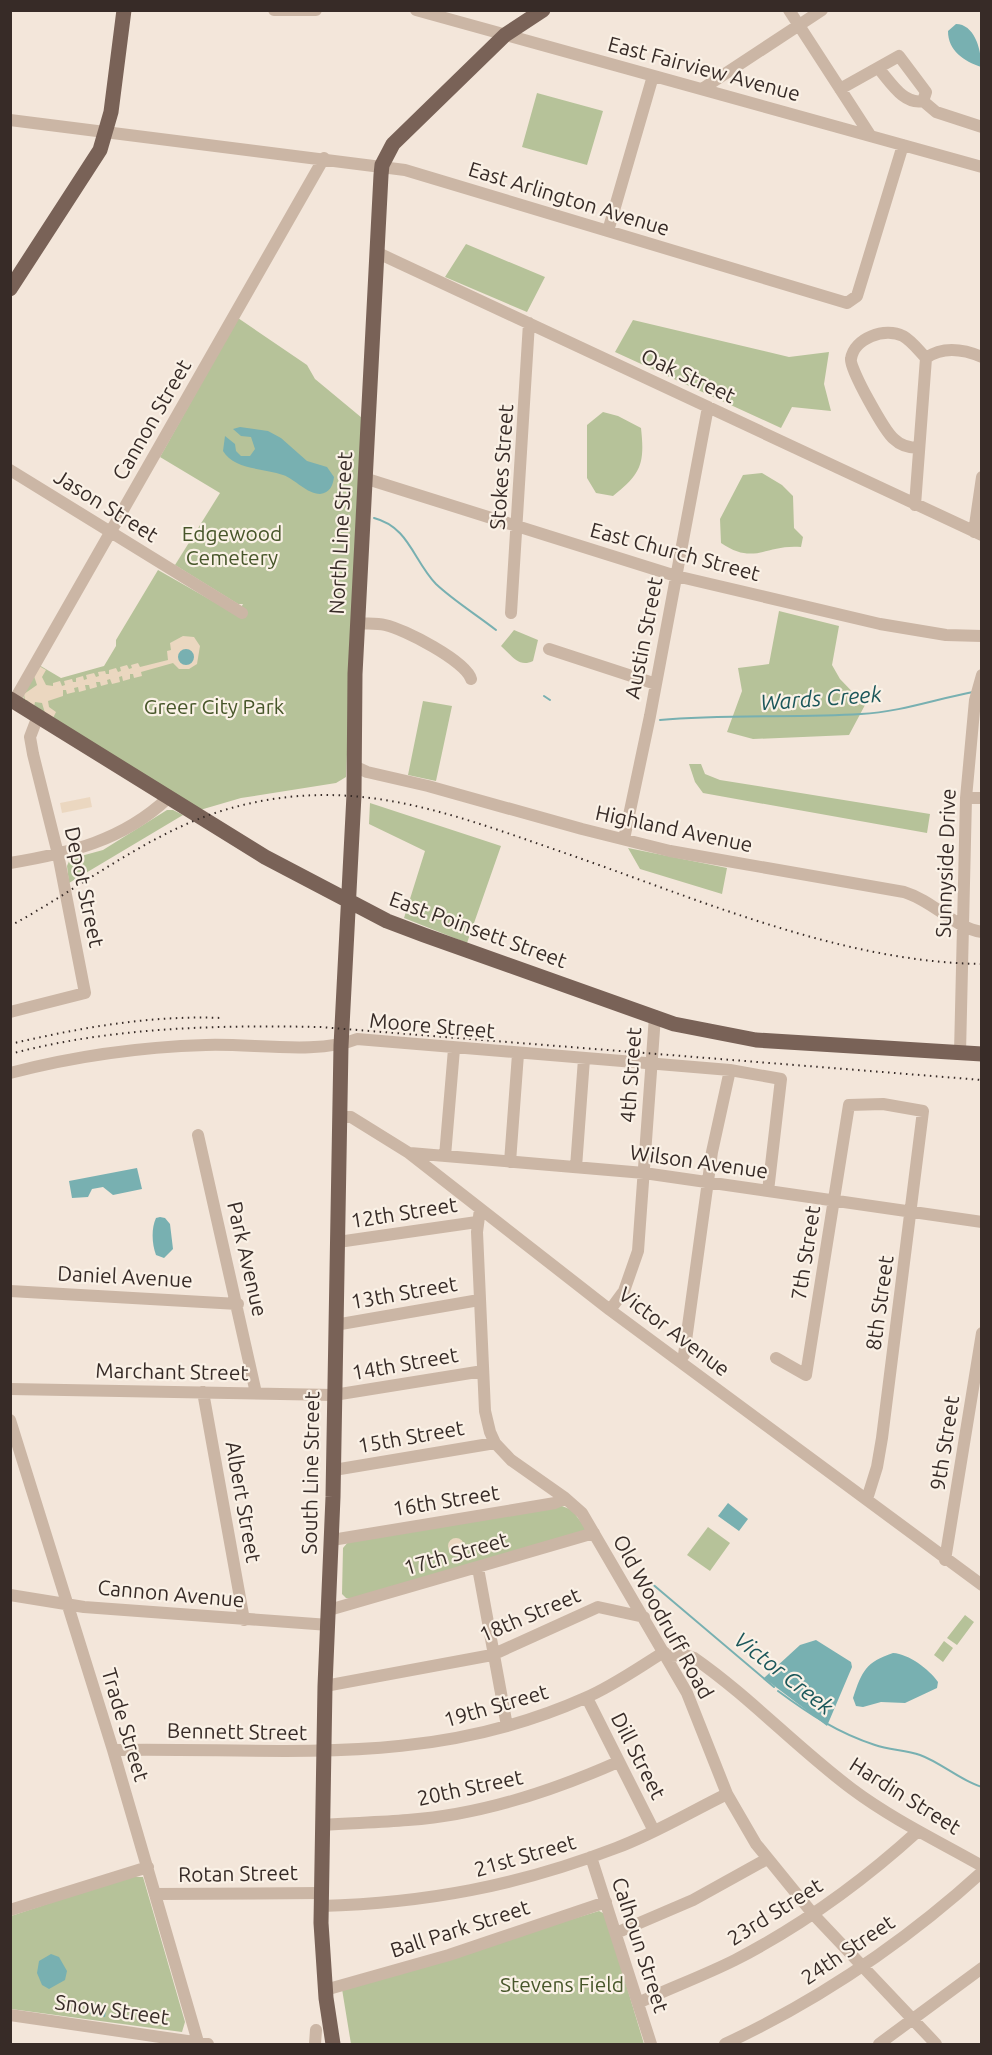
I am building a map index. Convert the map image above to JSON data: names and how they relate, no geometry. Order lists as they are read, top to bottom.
{
  "streets": {
    "main road": ["North Line Street", "East Poinsett Street", "South Line Street"],
    "street": [
      "East Fairview Avenue",
      "East Arlington Avenue",
      "Oak Street",
      "Cannon Street",
      "Stokes Street",
      "Jason Street",
      "East Church Street",
      "Austin Street",
      "Highland Avenue",
      "Sunnyside Drive",
      "Depot Street",
      "Moore Street",
      "4th Street",
      "Wilson Avenue",
      "12th Street",
      "7th Street",
      "Park Avenue",
      "Daniel Avenue",
      "13th Street",
      "8th Street",
      "Victor Avenue",
      "14th Street",
      "Marchant Street",
      "15th Street",
      "9th Street",
      "16th Street",
      "Albert Street",
      "17th Street",
      "Cannon Avenue",
      "18th Street",
      "Old Woodruff Road",
      "19th Street",
      "Trade Street",
      "Bennett Street",
      "Dill Street",
      "20th Street",
      "Hardin Street",
      "21st Street",
      "Rotan Street",
      "23rd Street",
      "Ball Park Street",
      "Calhoun Street",
      "24th Street",
      "Snow Street"
    ]
  },
  "crossings": [
    ["East Fairview Avenue", "East Arlington Avenue"],
    ["East Arlington Avenue", "Cannon Street"],
    ["East Arlington Avenue", "North Line Street"],
    ["Oak Street", "Stokes Street"],
    ["Oak Street", "North Line Street"],
    ["Oak Street", "Austin Street"],
    ["Cannon Street", "Jason Street"],
    ["Cannon Street", "East Poinsett Street"],
    ["Stokes Street", "East Church Street"],
    ["North Line Street", "East Church Street"],
    ["North Line Street", "Highland Avenue"],
    ["North Line Street", "East Poinsett Street"],
    ["North Line Street", "South Line Street"],
    ["East Church Street", "Austin Street"],
    ["Austin Street", "Highland Avenue"],
    ["Highland Avenue", "Sunnyside Drive"],
    ["Sunnyside Drive", "East Poinsett Street"],
    ["Depot Street", "East Poinsett Street"],
    ["East Poinsett Street", "4th Street"],
    ["East Poinsett Street", "South Line Street"],
    ["Moore Street", "4th Street"],
    ["Moore Street", "Wilson Avenue"],
    ["Moore Street", "South Line Street"],
    ["4th Street", "Wilson Avenue"],
    ["4th Street", "Victor Avenue"],
    ["Wilson Avenue", "7th Street"],
    ["Wilson Avenue", "8th Street"],
    ["Wilson Avenue", "Victor Avenue"],
    ["12th Street", "South Line Street"],
    ["12th Street", "Old Woodruff Road"],
    ["7th Street", "8th Street"],
    ["Park Avenue", "Daniel Avenue"],
    ["Park Avenue", "Marchant Street"],
    ["13th Street", "South Line Street"],
    ["13th Street", "Old Woodruff Road"],
    ["8th Street", "Victor Avenue"],
    ["Victor Avenue", "9th Street"],
    ["Victor Avenue", "South Line Street"],
    ["Victor Avenue", "Old Woodruff Road"],
    ["14th Street", "Marchant Street"],
    ["14th Street", "South Line Street"],
    ["14th Street", "Old Woodruff Road"],
    ["Marchant Street", "South Line Street"],
    ["Marchant Street", "Albert Street"],
    ["15th Street", "South Line Street"],
    ["15th Street", "Old Woodruff Road"],
    ["South Line Street", "16th Street"],
    ["South Line Street", "17th Street"],
    ["South Line Street", "Cannon Avenue"],
    ["South Line Street", "18th Street"],
    ["South Line Street", "19th Street"],
    ["South Line Street", "Bennett Street"],
    ["South Line Street", "20th Street"],
    ["South Line Street", "21st Street"],
    ["South Line Street", "Rotan Street"],
    ["South Line Street", "Ball Park Street"],
    ["16th Street", "Old Woodruff Road"],
    ["Albert Street", "Cannon Avenue"],
    ["17th Street", "Cannon Avenue"],
    ["17th Street", "Old Woodruff Road"],
    ["Cannon Avenue", "Trade Street"],
    ["18th Street", "Old Woodruff Road"],
    ["Old Woodruff Road", "19th Street"],
    ["Old Woodruff Road", "Hardin Street"],
    ["Old Woodruff Road", "21st Street"],
    ["Old Woodruff Road", "23rd Street"],
    ["Old Woodruff Road", "24th Street"],
    ["19th Street", "Bennett Street"],
    ["19th Street", "Dill Street"],
    ["19th Street", "Hardin Street"],
    ["Trade Street", "Bennett Street"],
    ["Trade Street", "Rotan Street"],
    ["Trade Street", "Snow Street"],
    ["Dill Street", "20th Street"],
    ["Dill Street", "21st Street"],
    ["Hardin Street", "23rd Street"],
    ["21st Street", "Rotan Street"],
    ["21st Street", "Calhoun Street"],
    ["23rd Street", "Calhoun Street"],
    ["Ball Park Street", "Calhoun Street"]
  ],
  "water": ["Wards Creek", "Victor Creek"],
  "parks": ["Edgewood Cemetery", "Greer City Park", "Stevens Field"]
}
